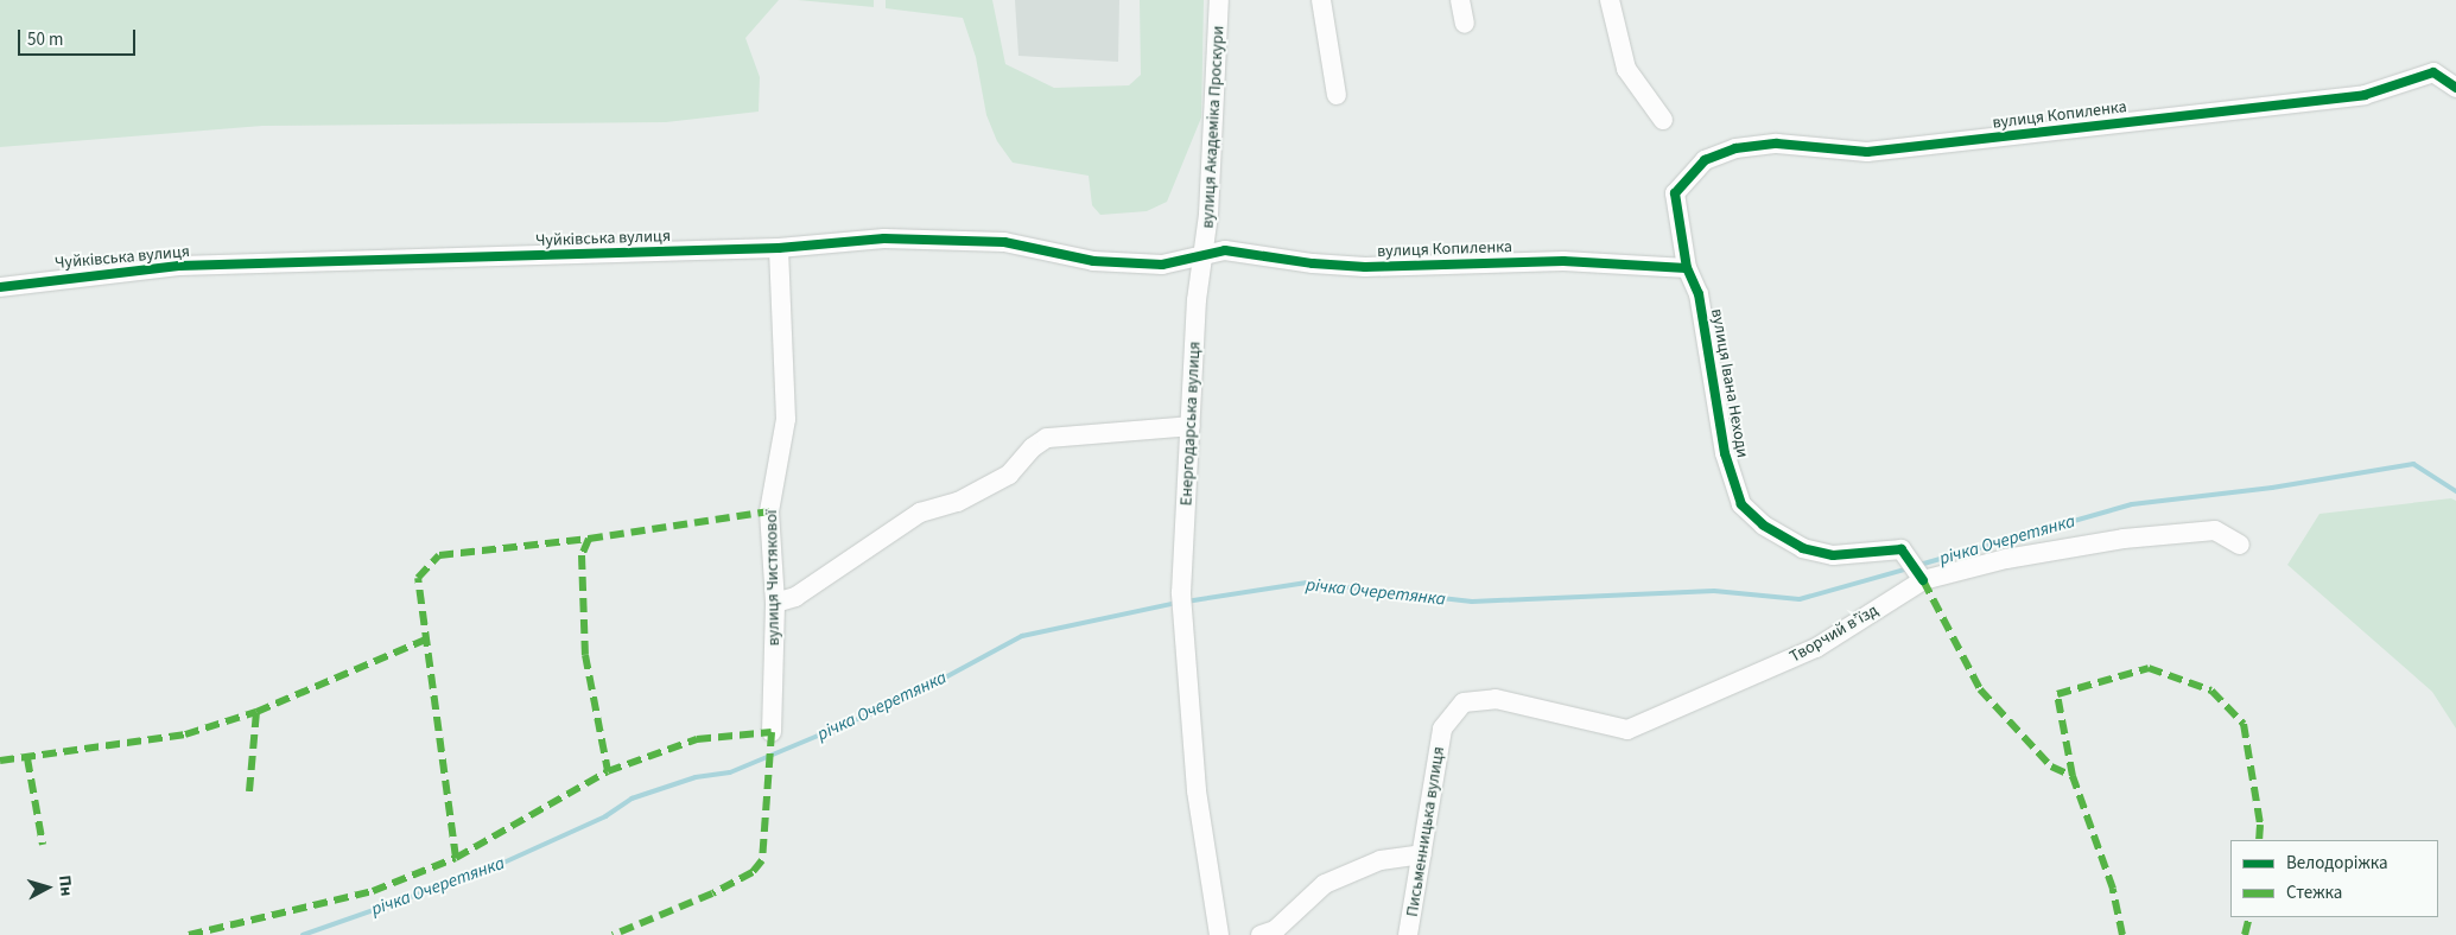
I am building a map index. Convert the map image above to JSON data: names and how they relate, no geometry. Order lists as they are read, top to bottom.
{
  "streets": {
    "street": [
      "вулиця Копиленка",
      "вулиця Академіка Проскури",
      "Чуйківська вулиця",
      "вулиця Івана Неходи",
      "Енергодарська вулиця",
      "вулиця Чистякової",
      "Творчий в’їзд",
      "Письменницька вулиця"
    ]
  },
  "crossings": [
    ["вулиця Копиленка", "вулиця Академіка Проскури"],
    ["вулиця Копиленка", "Чуйківська вулиця"],
    ["вулиця Копиленка", "вулиця Івана Неходи"],
    ["вулиця Копиленка", "Енергодарська вулиця"],
    ["вулиця Академіка Проскури", "Чуйківська вулиця"],
    ["вулиця Академіка Проскури", "Енергодарська вулиця"],
    ["Чуйківська вулиця", "Енергодарська вулиця"],
    ["Чуйківська вулиця", "вулиця Чистякової"],
    ["вулиця Івана Неходи", "Творчий в’їзд"],
    ["Творчий в’їзд", "Письменницька вулиця"]
  ],
  "water": ["річка Очеретянка"],
  "legend": ["Велодоріжка", "Стежка"],
  "scale_bar": "50 m",
  "north": "right"
}
